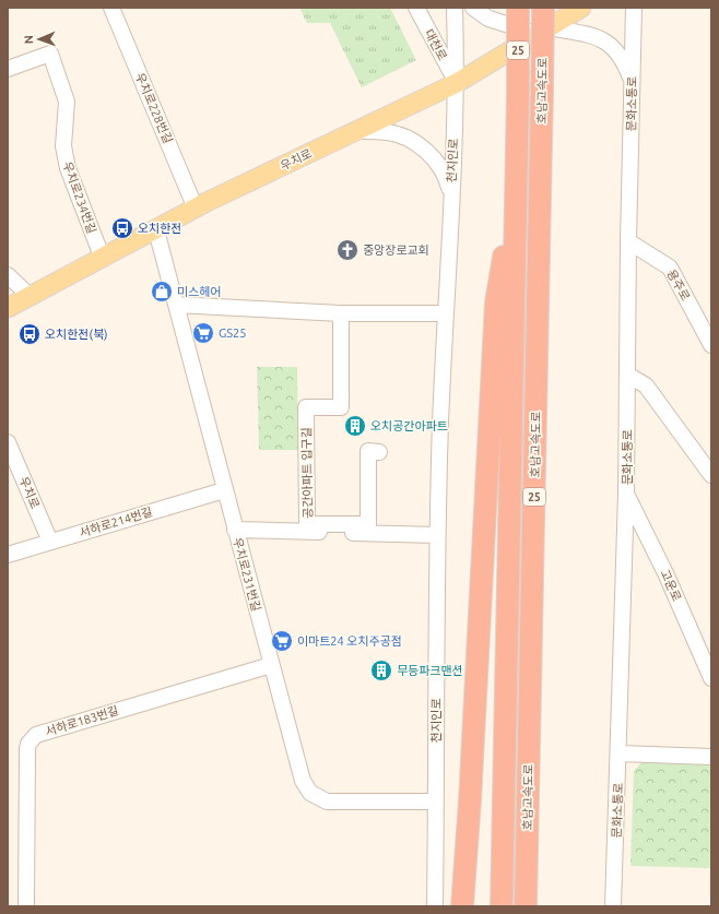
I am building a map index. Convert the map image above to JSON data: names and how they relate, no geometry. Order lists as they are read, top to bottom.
{
  "streets": {
    "highway": ["25", "호남고속도로"],
    "main road": ["우치로"],
    "street": [
      "대천로",
      "문화소통로",
      "우치로228번길",
      "천지인로",
      "우치로234번길",
      "용주로",
      "공간아파트 입구길",
      "서하로214번길",
      "우치로231번길",
      "고운로",
      "서하로183번길"
    ]
  },
  "crossings": [
    ["대천로", "우치로"],
    ["대천로", "천지인로"],
    ["호남고속도로", "우치로"],
    ["문화소통로", "용주로"],
    ["문화소통로", "고운로"],
    ["우치로228번길", "우치로"],
    ["우치로", "천지인로"],
    ["우치로", "우치로234번길"],
    ["우치로", "서하로214번길"],
    ["우치로", "우치로231번길"],
    ["천지인로", "우치로231번길"],
    ["서하로214번길", "우치로231번길"],
    ["우치로231번길", "서하로183번길"]
  ],
  "places": {
    "bus stop": ["오치한전", "오치한전(북)"],
    "church": ["중앙장로교회"],
    "shop": ["미스헤어"],
    "supermarket": ["GS25", "이마트24 오치주공점"],
    "building": ["오치공간아파트", "무등파크맨션"]
  },
  "north": "left"
}
